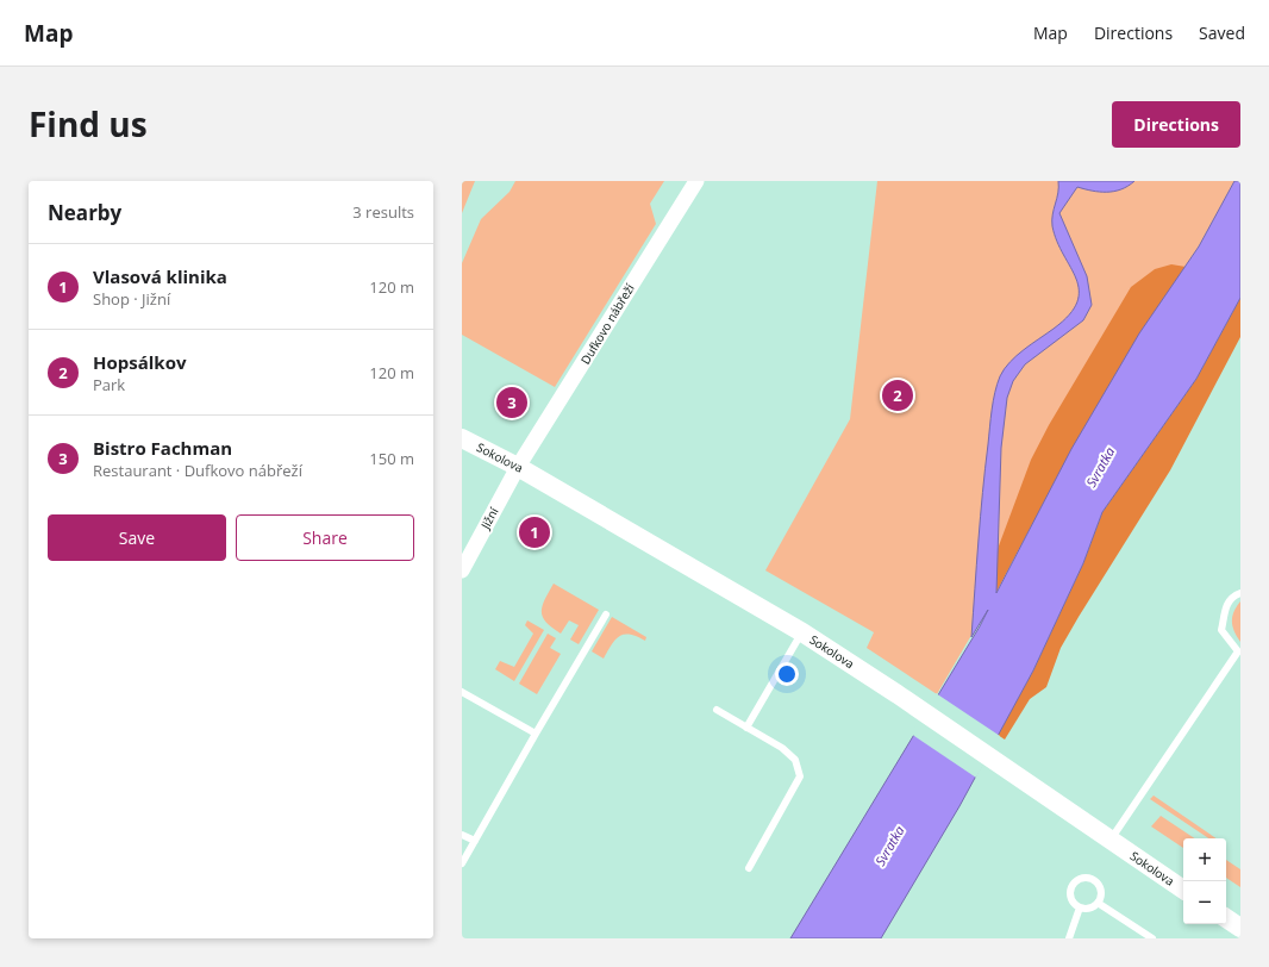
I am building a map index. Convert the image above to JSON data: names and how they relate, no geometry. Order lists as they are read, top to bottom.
{
  "streets": {
    "street": ["Dufkovo nábřeží", "Sokolova", "Jižní"]
  },
  "crossings": [
    ["Dufkovo nábřeží", "Sokolova"],
    ["Dufkovo nábřeží", "Jižní"],
    ["Sokolova", "Jižní"]
  ],
  "water": ["Svratka"],
  "page": {
    "header": "Map",
    "nav": ["Map", "Directions", "Saved"],
    "title": "Find us",
    "buttons": [
      "Directions",
      ["Save", "Share"]
    ],
    "heading": ["Nearby", "3 results"],
    "list": [
      {
        "mark": "1",
        "name": "Vlasová klinika",
        "note": "Shop · Jižní",
        "value": "120 m"
      },
      {
        "mark": "2",
        "name": "Hopsálkov",
        "note": "Park",
        "value": "120 m"
      },
      {
        "mark": "3",
        "name": "Bistro Fachman",
        "note": "Restaurant · Dufkovo nábřeží",
        "value": "150 m"
      }
    ],
    "pins": ["2", "3", "1"],
    "map_buttons": ["+", "−"]
  }
}
